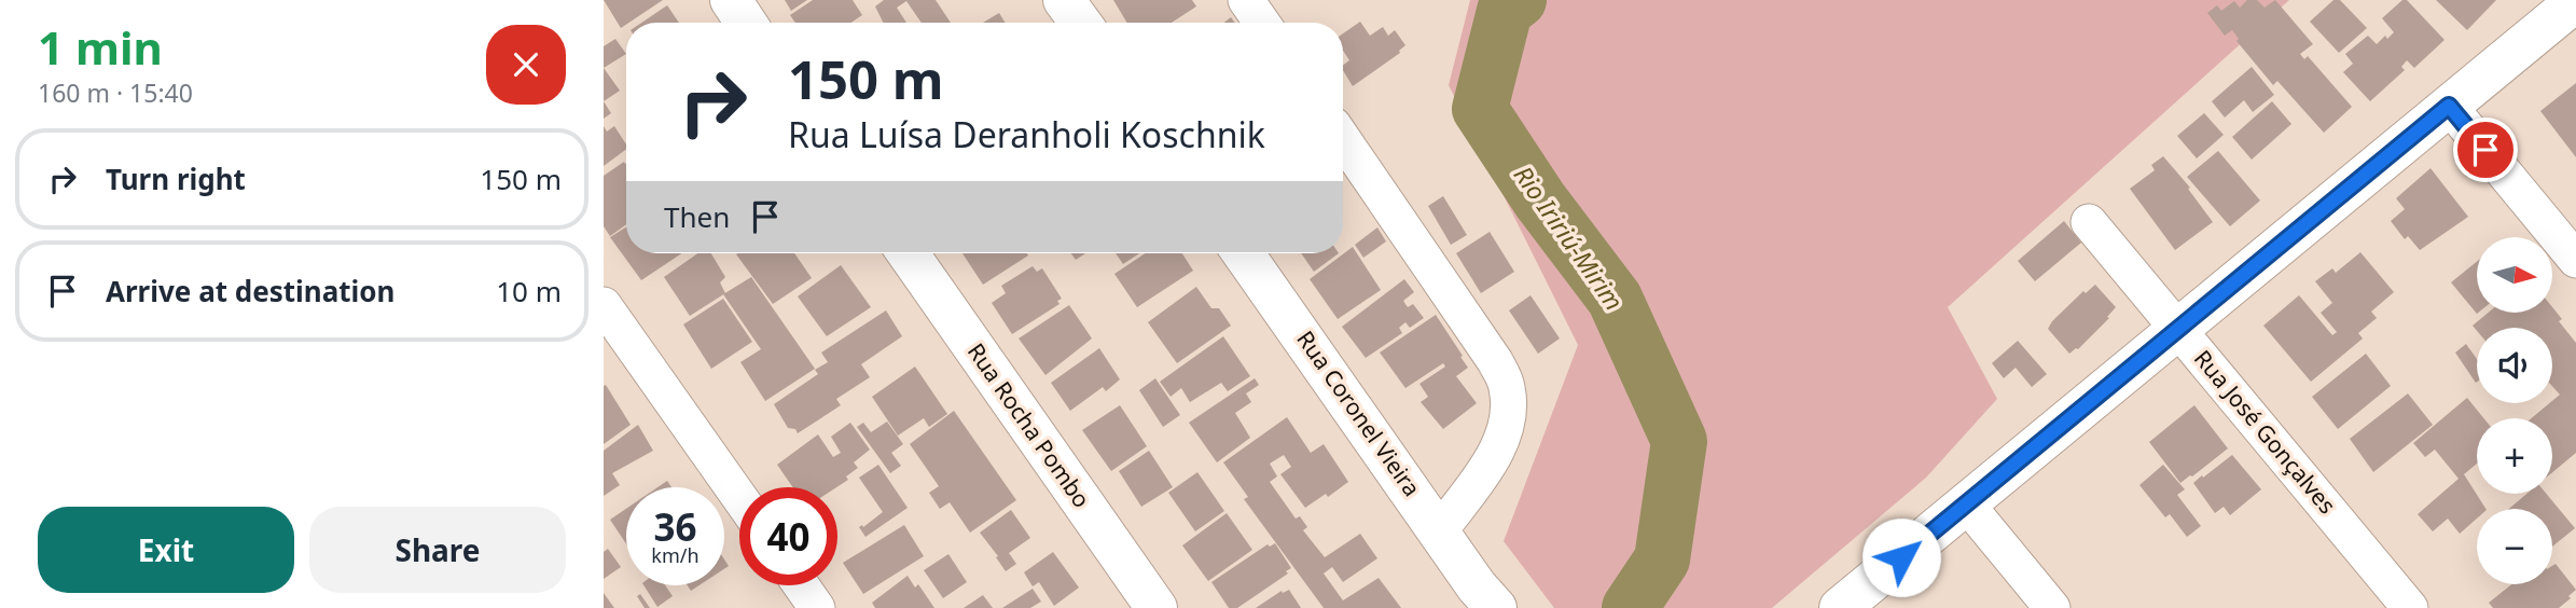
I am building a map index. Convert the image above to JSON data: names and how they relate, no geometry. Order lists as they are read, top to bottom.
{
  "streets": {
    "street": ["Rua Coronel Vieira", "Rua Rocha Pombo", "Rua José Gonçalves"]
  },
  "water": ["Rio Iririú-Mirim"],
  "north": "right",
  "page": {
    "heading": ["1 min", "160 m · 15:40"],
    "turn": ["150 m", "Rua Luísa Deranholi Koschnik"],
    "list": [
      {
        "name": "Turn right",
        "value": "150 m"
      },
      {
        "name": "Arrive at destination",
        "value": "10 m"
      }
    ],
    "then": "Then",
    "map_buttons": ["+", "−"],
    "speed": "36 km/h",
    "limit": "40",
    "buttons": ["Exit", "Share"]
  }
}
